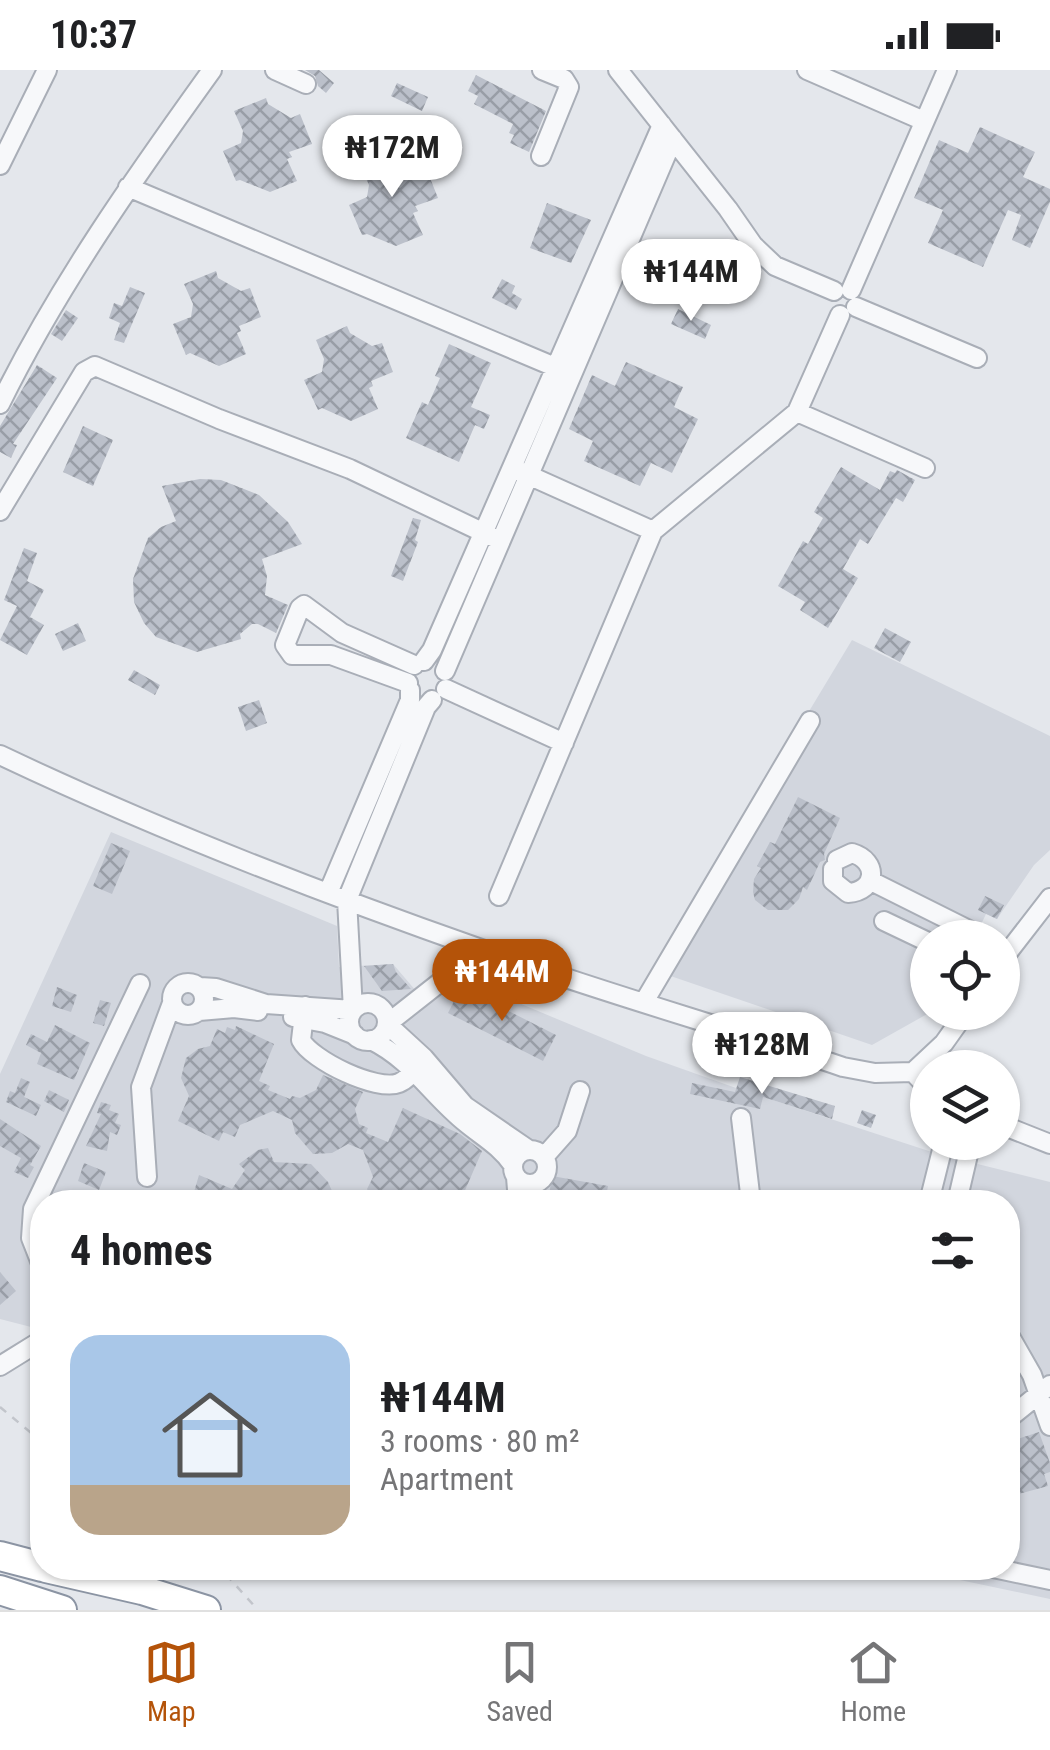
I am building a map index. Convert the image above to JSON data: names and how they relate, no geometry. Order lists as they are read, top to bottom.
{
  "page": {
    "status": "10:37",
    "price": [
      "₦172M",
      "₦144M",
      "₦144M",
      "₦128M"
    ],
    "heading": "4 homes",
    "list": [
      {
        "name": "₦144M",
        "note": "3 rooms · 80 m² · Apartment"
      }
    ],
    "tabs": ["Map", "Saved", "Home"]
  }
}
